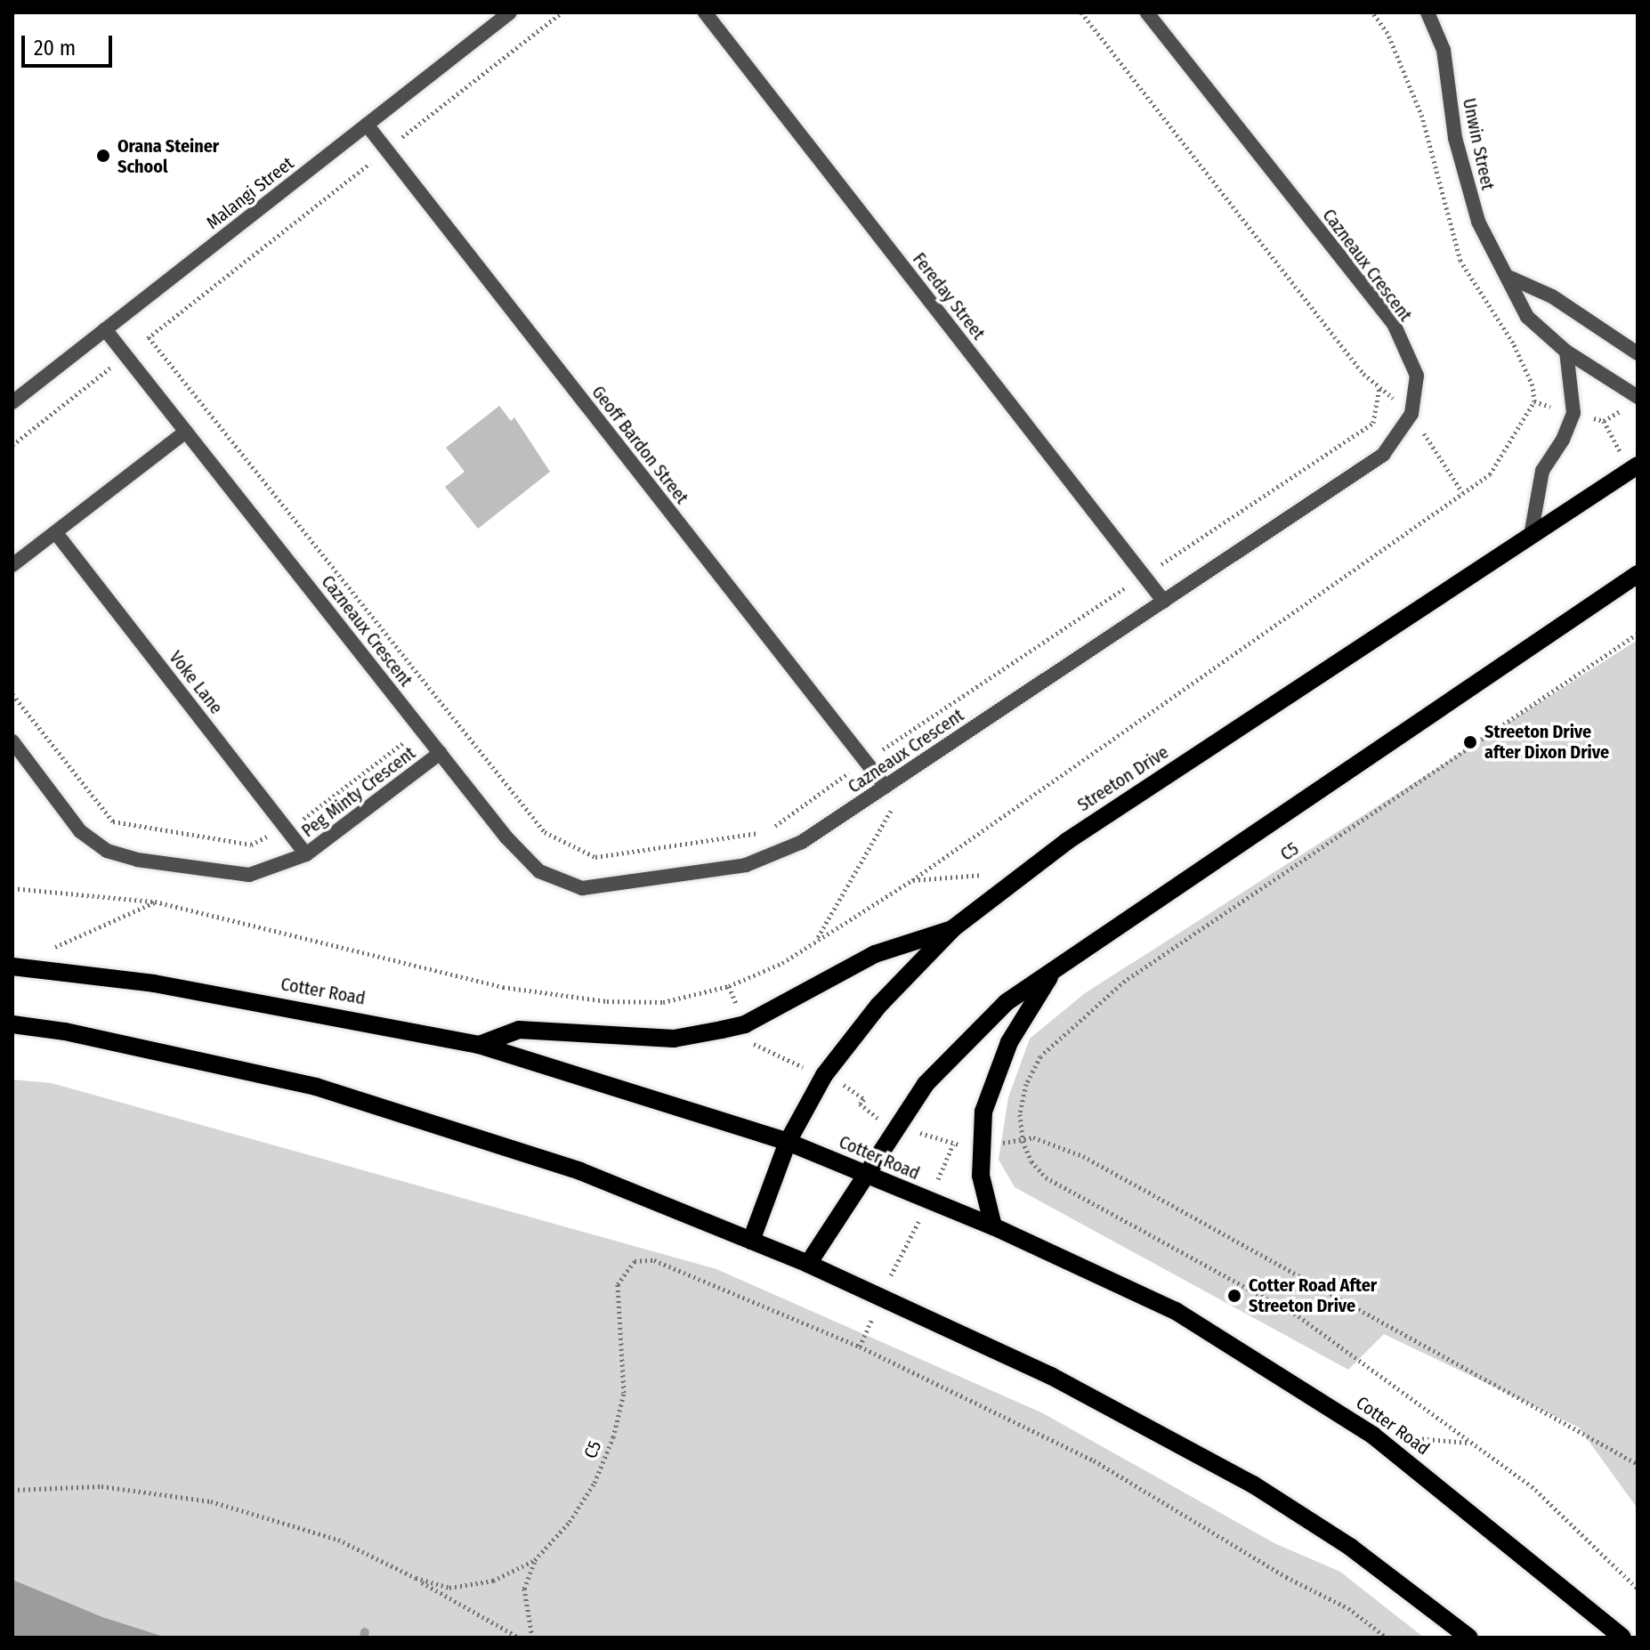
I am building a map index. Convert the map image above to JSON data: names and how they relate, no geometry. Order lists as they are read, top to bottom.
{
  "streets": {
    "main road": ["Streeton Drive", "Cotter Road"],
    "street": [
      "Unwin Street",
      "Malangi Street",
      "Cazneaux Crescent",
      "Fereday Street",
      "Geoff Bardon Street",
      "Voke Lane",
      "Peg Minty Crescent"
    ],
    "path": ["C5"]
  },
  "crossings": [
    ["Malangi Street", "Cazneaux Crescent"],
    ["Malangi Street", "Geoff Bardon Street"],
    ["Cazneaux Crescent", "Fereday Street"],
    ["Cazneaux Crescent", "Geoff Bardon Street"],
    ["Cazneaux Crescent", "Peg Minty Crescent"],
    ["Voke Lane", "Peg Minty Crescent"],
    ["Streeton Drive", "Cotter Road"]
  ],
  "places": ["Orana Steiner School", "Streeton Drive after Dixon Drive", "Cotter Road After Streeton Drive"],
  "scale_bar": "20 m"
}
